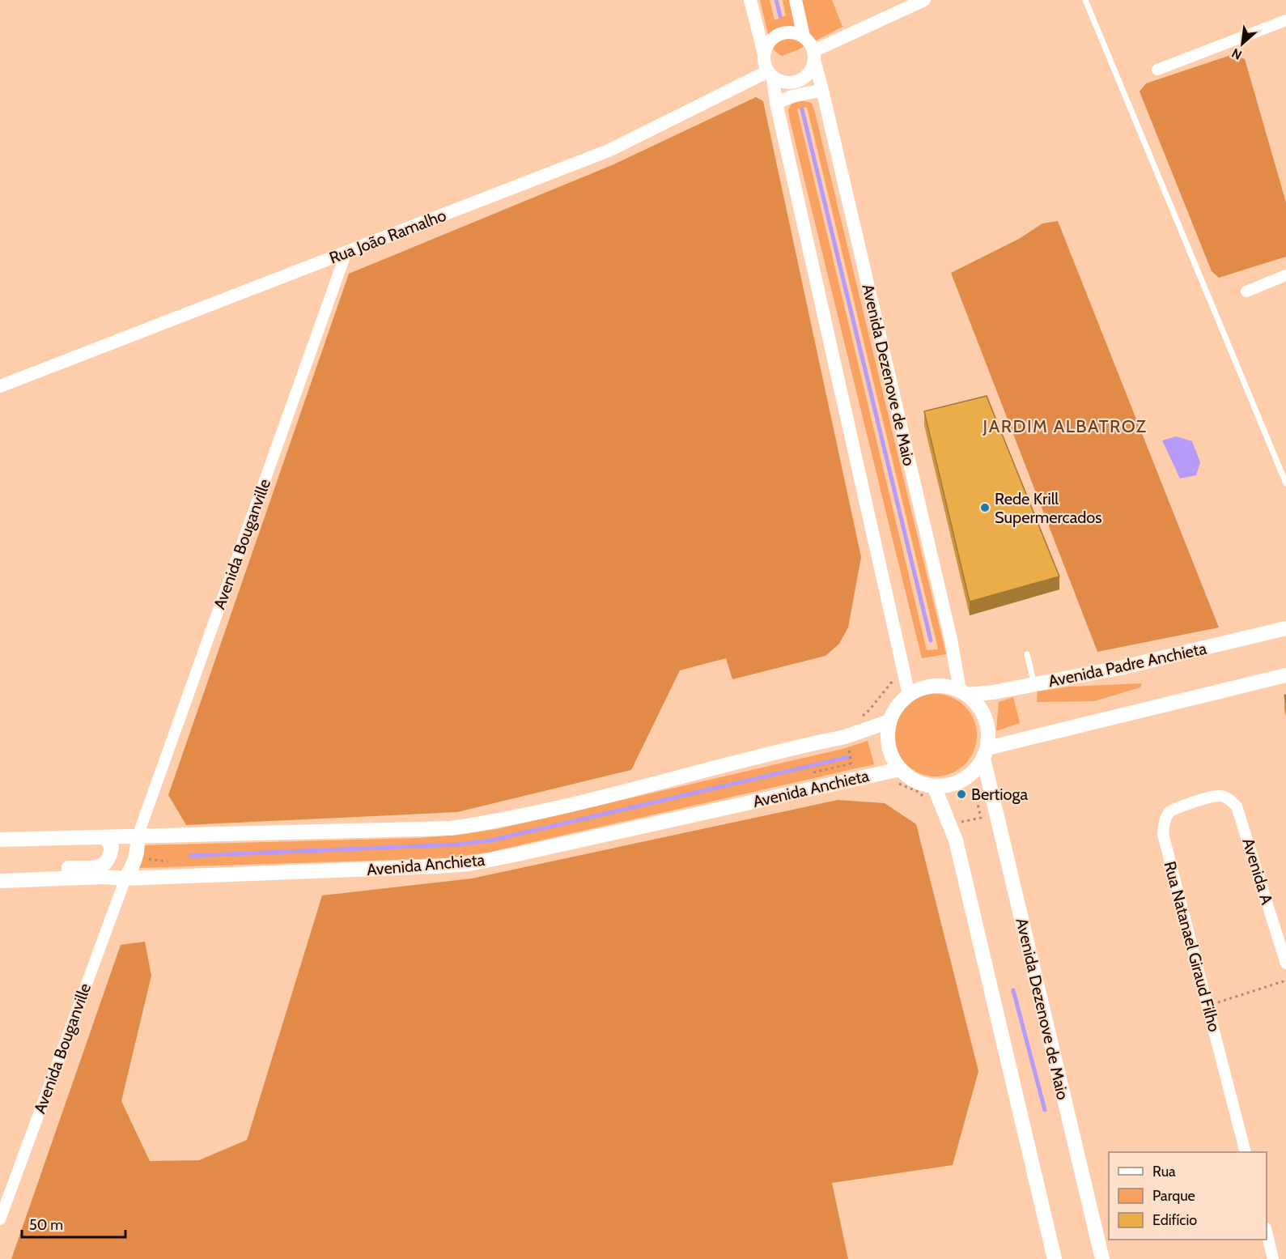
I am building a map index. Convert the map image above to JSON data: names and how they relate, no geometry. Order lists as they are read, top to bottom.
{
  "streets": {
    "main road": ["Avenida Dezenove de Maio", "Avenida Padre Anchieta", "Avenida Anchieta"],
    "street": [
      "Rua João Ramalho",
      "Avenida Bouganville",
      "Avenida A",
      "Rua Natanael Giraud Filho"
    ]
  },
  "crossings": [
    ["Rua João Ramalho", "Avenida Dezenove de Maio"],
    ["Rua João Ramalho", "Avenida Bouganville"],
    ["Avenida Dezenove de Maio", "Avenida Padre Anchieta"],
    ["Avenida Dezenove de Maio", "Avenida Anchieta"],
    ["Avenida Bouganville", "Avenida Anchieta"],
    ["Avenida Padre Anchieta", "Avenida Anchieta"],
    ["Avenida A", "Rua Natanael Giraud Filho"]
  ],
  "districts": ["JARDIM ALBATROZ"],
  "places": ["Rede Krill Supermercados", "Bertioga"],
  "legend": ["Rua", "Parque", "Edifício"],
  "scale_bar": "50 m",
  "north": "bottom left"
}
